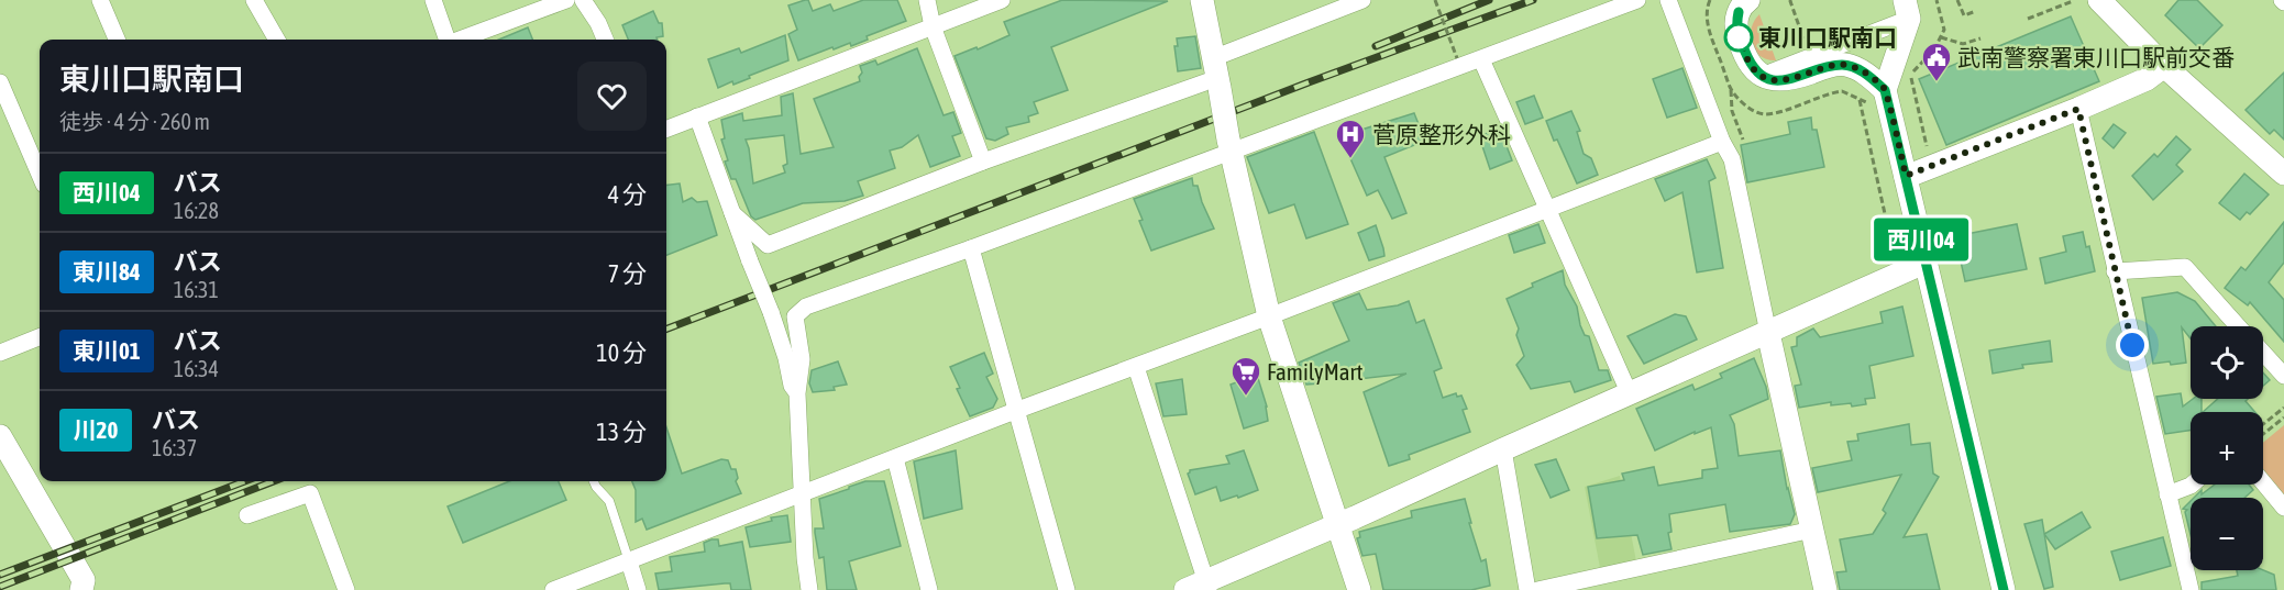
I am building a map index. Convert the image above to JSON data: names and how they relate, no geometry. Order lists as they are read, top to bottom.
{
  "places": {
    "other": ["東川口駅南口"],
    "public building": ["武南警察署東川口駅前交番"],
    "hospital": ["菅原整形外科"],
    "supermarket": ["FamilyMart"]
  },
  "lines": ["bus line 西川04"],
  "page": {
    "on_map": "西川04",
    "heading": ["東川口駅南口", "徒歩 · 4 分 · 260 m"],
    "list": [
      {
        "mark": "西川04",
        "name": "バス",
        "note": "16:28",
        "value": "4 分"
      },
      {
        "mark": "東川84",
        "name": "バス",
        "note": "16:31",
        "value": "7 分"
      },
      {
        "mark": "東川01",
        "name": "バス",
        "note": "16:34",
        "value": "10 分"
      },
      {
        "mark": "川20",
        "name": "バス",
        "note": "16:37",
        "value": "13 分"
      }
    ],
    "map_buttons": ["+", "−"]
  }
}
